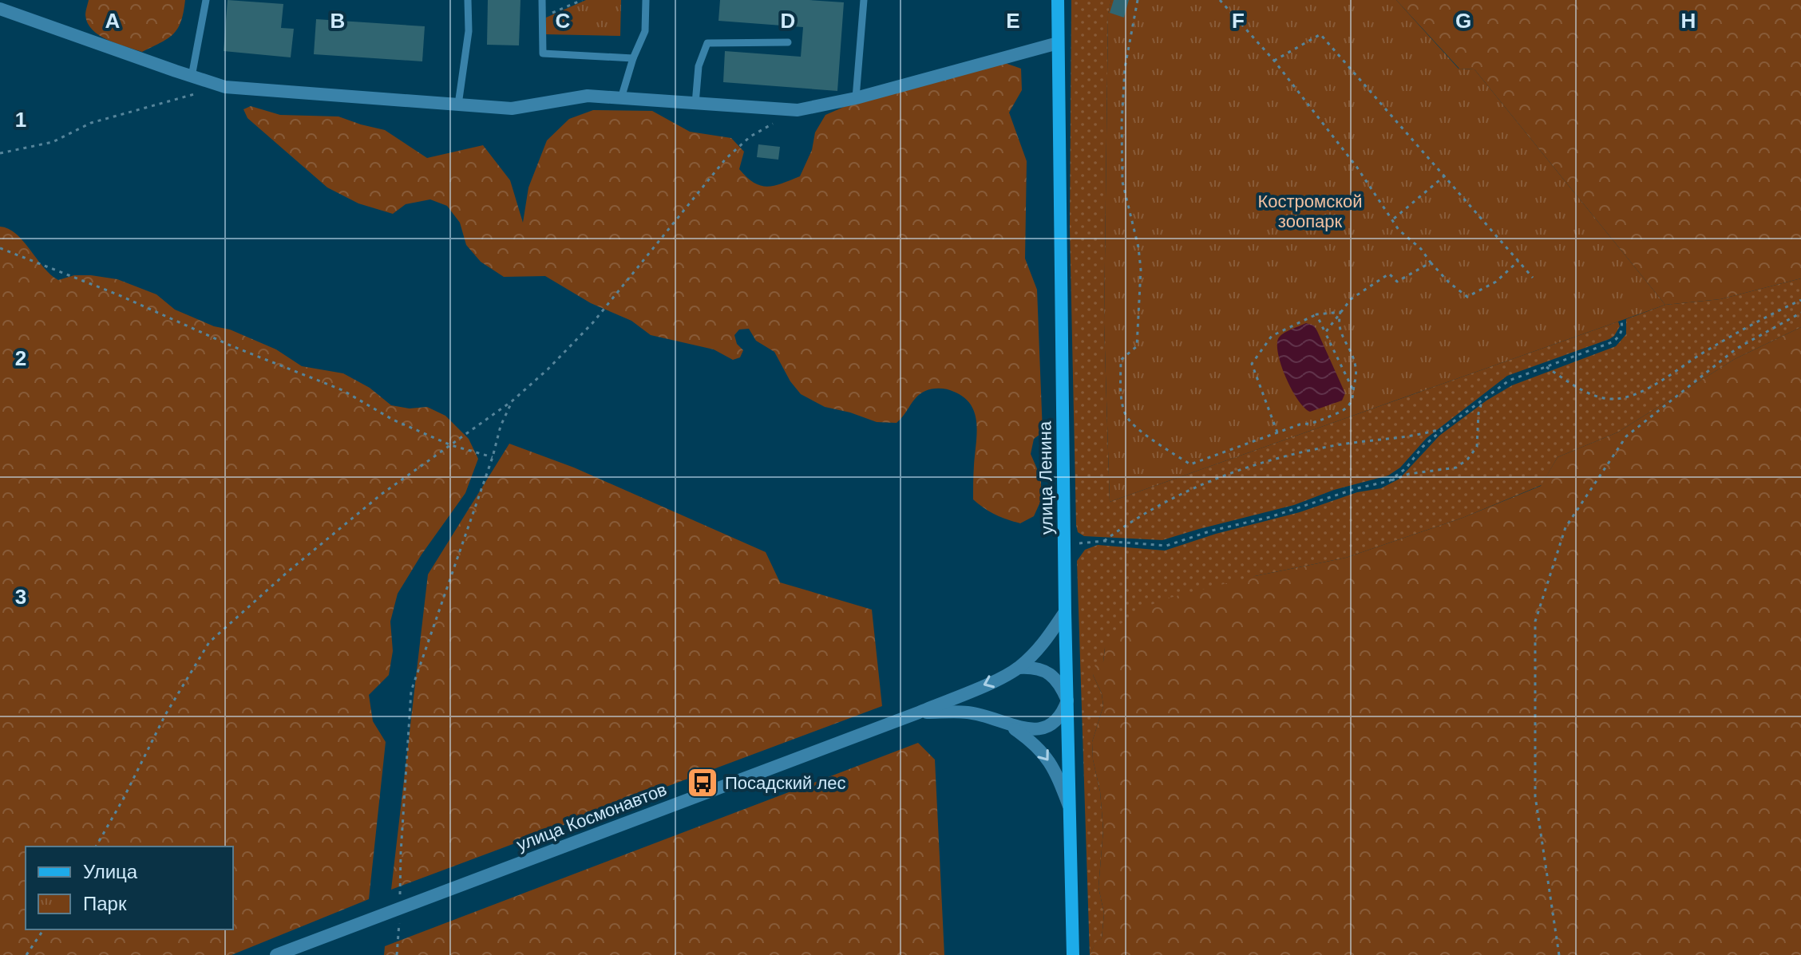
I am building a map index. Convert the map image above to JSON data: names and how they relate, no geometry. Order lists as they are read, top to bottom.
{
  "streets": {
    "main road": ["улица Ленина"],
    "street": ["улица Космонавтов"]
  },
  "crossings": [
    ["улица Ленина", "улица Космонавтов"]
  ],
  "parks": ["Костромской зоопарк"],
  "places": {
    "bus stop": ["Посадский лес"]
  },
  "legend": ["Улица", "Парк"],
  "grid": {
    "columns": [
      "A",
      "B",
      "C",
      "D",
      "E",
      "F",
      "G",
      "H"
    ],
    "rows": ["1", "2", "3"]
  }
}
